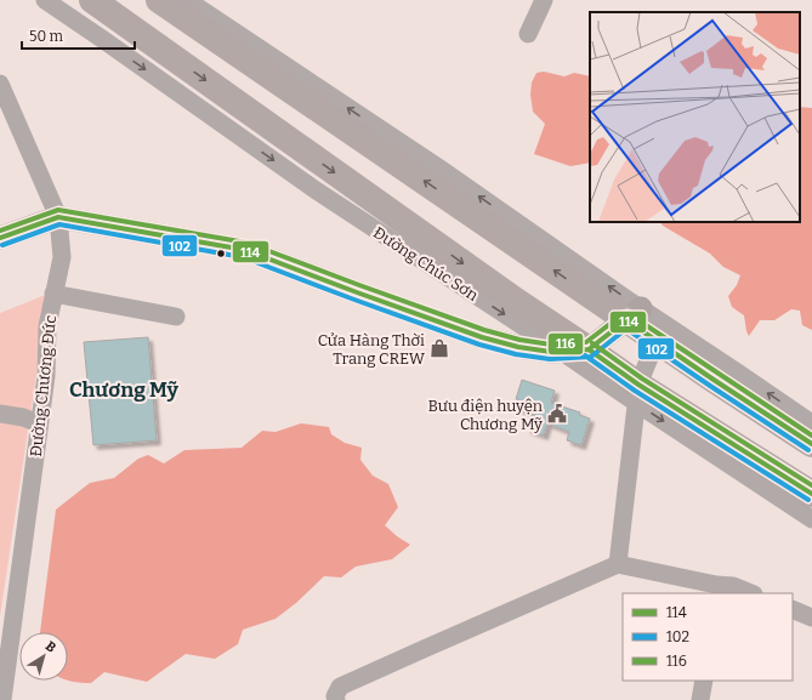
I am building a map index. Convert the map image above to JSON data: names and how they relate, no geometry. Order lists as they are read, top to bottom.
{
  "streets": {
    "highway": ["Đường Chúc Sơn"],
    "street": ["Đường Chương Đức"]
  },
  "districts": ["Chương Mỹ"],
  "places": {
    "shop": ["Cửa Hàng Thời Trang CREW"],
    "public building": ["Bưu điện huyện Chương Mỹ"]
  },
  "lines": ["transit line 116", "transit line 114", "transit line 102"],
  "legend": ["114", "102", "116"],
  "scale_bar": "50 m",
  "north": "top right"
}
